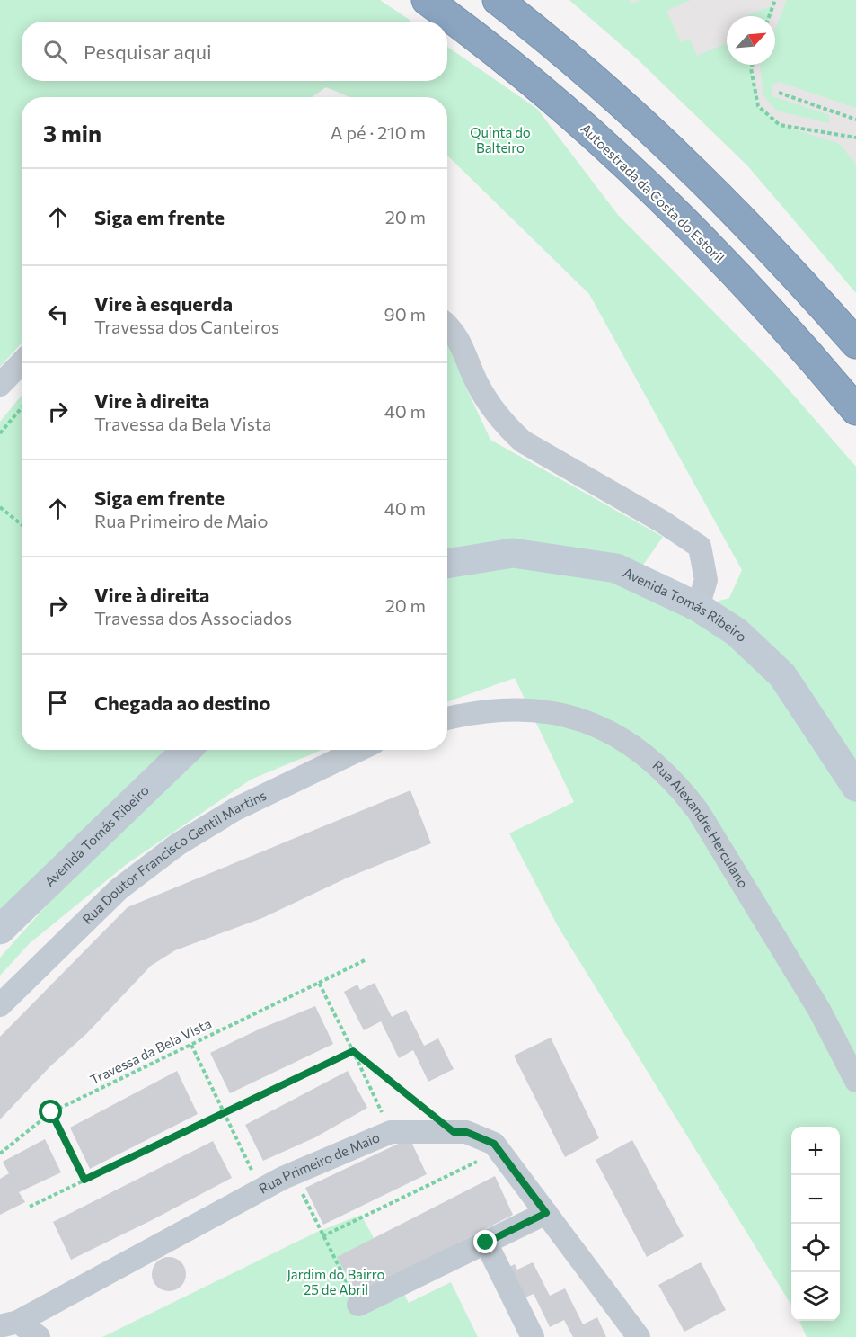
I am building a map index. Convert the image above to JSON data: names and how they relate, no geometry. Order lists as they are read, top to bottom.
{
  "streets": {
    "highway": ["Autoestrada da Costa do Estoril"],
    "street": [
      "Avenida Tomás Ribeiro",
      "Rua Alexandre Herculano",
      "Rua Doutor Francisco Gentil Martins",
      "Rua Primeiro de Maio"
    ],
    "path": ["Travessa da Bela Vista"]
  },
  "parks": ["Quinta do Balteiro", "Jardim do Bairro 25 de Abril"],
  "north": "top right",
  "page": {
    "search": "Pesquisar aqui",
    "heading": ["3 min", "A pé · 210 m"],
    "list": [
      ["Siga em frente", "20 m"],
      ["Vire à esquerda", "Travessa dos Canteiros", "90 m"],
      ["Vire à direita", "Travessa da Bela Vista", "40 m"],
      ["Siga em frente", "Rua Primeiro de Maio", "40 m"],
      ["Vire à direita", "Travessa dos Associados", "20 m"],
      "Chegada ao destino"
    ],
    "map_buttons": ["+", "−"]
  }
}
